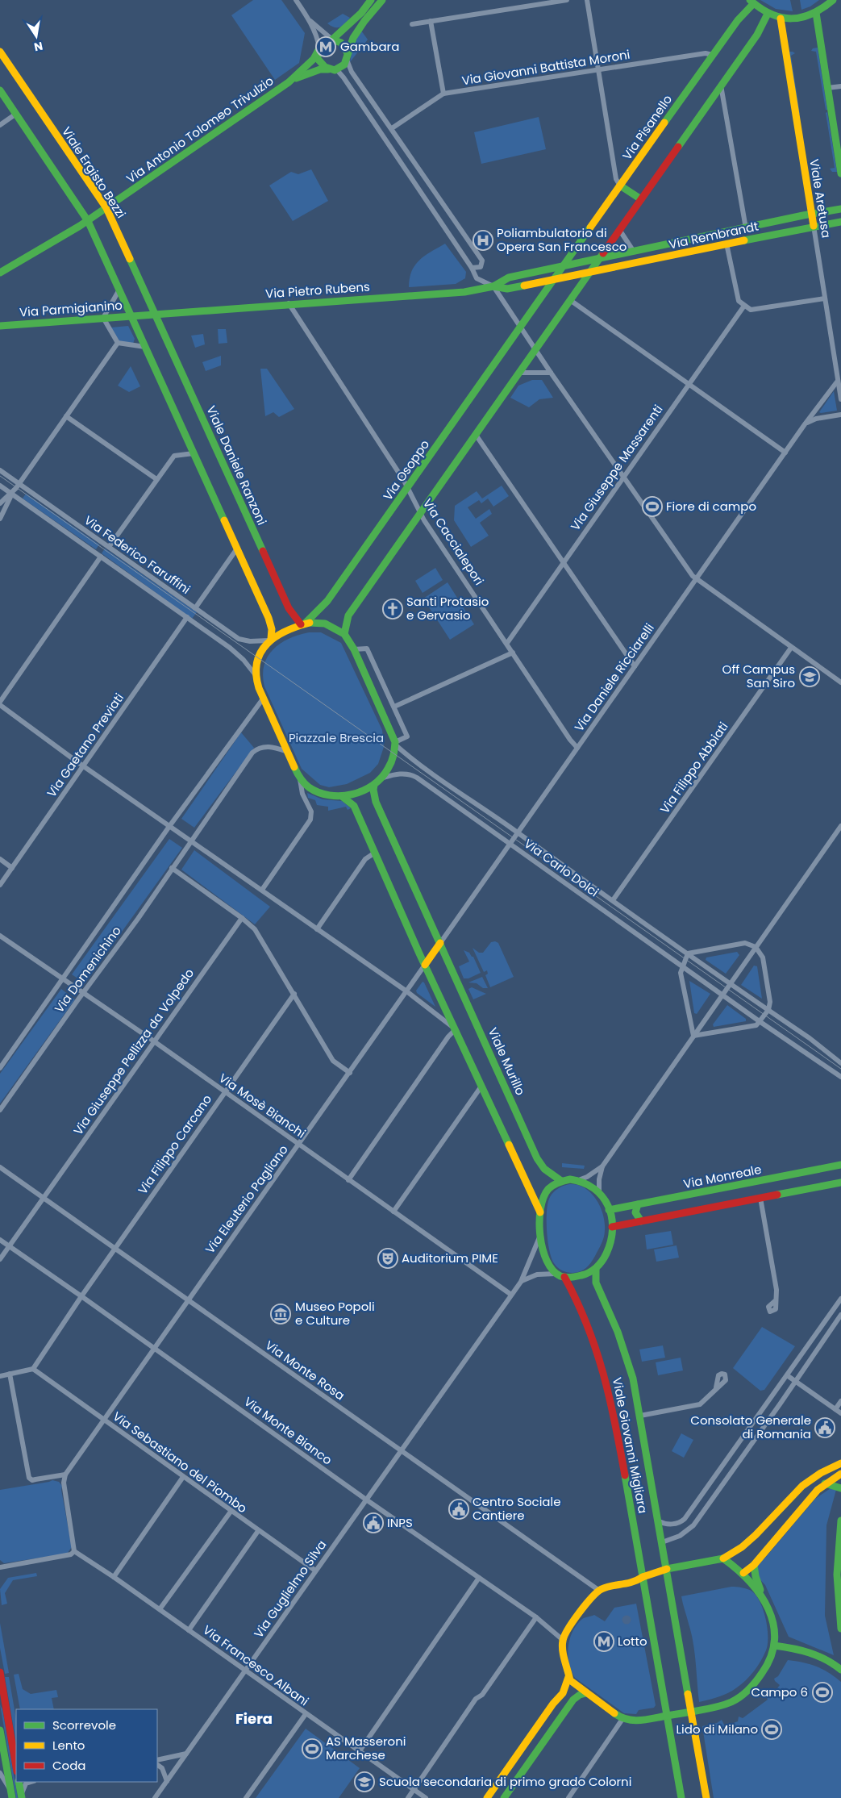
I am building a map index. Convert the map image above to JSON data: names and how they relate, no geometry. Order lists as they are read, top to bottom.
{
  "streets": {
    "street": [
      "Via Giovanni Battista Moroni",
      "Via Pisanello",
      "Via Antonio Tolomeo Trivulzio",
      "Viale Ergisto Bezzi",
      "Viale Aretusa",
      "Via Rembrandt",
      "Via Pietro Rubens",
      "Via Parmigianino",
      "Viale Daniele Ranzoni",
      "Via Giuseppe Massarenti",
      "Via Osoppo",
      "Via Caccialepori",
      "Via Federico Faruffini",
      "Via Daniele Ricciarelli",
      "Via Gaetano Previati",
      "Via Filippo Abbiati",
      "Via Carlo Dolci",
      "Via Domenichino",
      "Via Giuseppe Pellizza da Volpedo",
      "Viale Murillo",
      "Via Mosè Bianchi",
      "Via Filippo Carcano",
      "Via Monreale",
      "Via Eleuterio Pagliano",
      "Via Monte Rosa",
      "Via Monte Bianco",
      "Viale Giovanni Migliara",
      "Via Sebastiano del Piombo",
      "Via Guglielmo Silva",
      "Via Francesco Albani"
    ]
  },
  "crossings": [
    ["Via Giovanni Battista Moroni", "Via Pisanello"],
    ["Via Pisanello", "Via Rembrandt"],
    ["Via Pisanello", "Via Osoppo"],
    ["Via Antonio Tolomeo Trivulzio", "Viale Ergisto Bezzi"],
    ["Viale Ergisto Bezzi", "Via Pietro Rubens"],
    ["Viale Ergisto Bezzi", "Viale Daniele Ranzoni"],
    ["Viale Aretusa", "Via Rembrandt"],
    ["Viale Aretusa", "Via Daniele Ricciarelli"],
    ["Via Rembrandt", "Via Pietro Rubens"],
    ["Via Rembrandt", "Via Osoppo"],
    ["Via Pietro Rubens", "Via Parmigianino"],
    ["Via Pietro Rubens", "Viale Daniele Ranzoni"],
    ["Via Pietro Rubens", "Via Caccialepori"],
    ["Viale Daniele Ranzoni", "Via Osoppo"],
    ["Via Giuseppe Massarenti", "Via Caccialepori"],
    ["Via Osoppo", "Via Caccialepori"],
    ["Via Caccialepori", "Via Daniele Ricciarelli"],
    ["Via Federico Faruffini", "Via Gaetano Previati"],
    ["Via Daniele Ricciarelli", "Via Carlo Dolci"],
    ["Via Daniele Ricciarelli", "Viale Murillo"],
    ["Via Filippo Abbiati", "Via Carlo Dolci"],
    ["Via Domenichino", "Via Mosè Bianchi"],
    ["Via Giuseppe Pellizza da Volpedo", "Via Mosè Bianchi"],
    ["Via Giuseppe Pellizza da Volpedo", "Via Monte Rosa"],
    ["Via Giuseppe Pellizza da Volpedo", "Via Monte Bianco"],
    ["Viale Murillo", "Via Monreale"],
    ["Viale Murillo", "Viale Giovanni Migliara"],
    ["Viale Murillo", "Via Guglielmo Silva"],
    ["Via Mosè Bianchi", "Via Filippo Carcano"],
    ["Via Mosè Bianchi", "Via Eleuterio Pagliano"],
    ["Via Mosè Bianchi", "Via Guglielmo Silva"],
    ["Via Filippo Carcano", "Via Monte Rosa"],
    ["Via Filippo Carcano", "Via Monte Bianco"],
    ["Via Filippo Carcano", "Via Sebastiano del Piombo"],
    ["Via Monreale", "Viale Giovanni Migliara"],
    ["Via Monreale", "Via Guglielmo Silva"],
    ["Via Eleuterio Pagliano", "Via Monte Rosa"],
    ["Via Eleuterio Pagliano", "Via Monte Bianco"],
    ["Via Eleuterio Pagliano", "Via Sebastiano del Piombo"],
    ["Via Monte Rosa", "Via Guglielmo Silva"],
    ["Via Monte Bianco", "Via Guglielmo Silva"],
    ["Viale Giovanni Migliara", "Via Guglielmo Silva"],
    ["Via Sebastiano del Piombo", "Via Guglielmo Silva"],
    ["Via Guglielmo Silva", "Via Francesco Albani"]
  ],
  "districts": ["Fiera"],
  "parks": ["Piazzale Brescia"],
  "places": {
    "metro station": ["Gambara", "Lotto"],
    "hospital": ["Poliambulatorio di Opera San Francesco"],
    "sports": [
      "Fiore di campo",
      "Campo 6",
      "Lido di Milano",
      "AS Masseroni Marchese"
    ],
    "church": ["Santi Protasio e Gervasio"],
    "school or university": ["Off Campus San Siro", "Scuola secondaria di primo grado Colorni"],
    "theatre": ["Auditorium PIME"],
    "museum": ["Museo Popoli e Culture"],
    "public building": ["Consolato Generale di Romania", "Centro Sociale Cantiere", "INPS"]
  },
  "legend": ["Scorrevole", "Lento", "Coda"],
  "north": "bottom"
}
